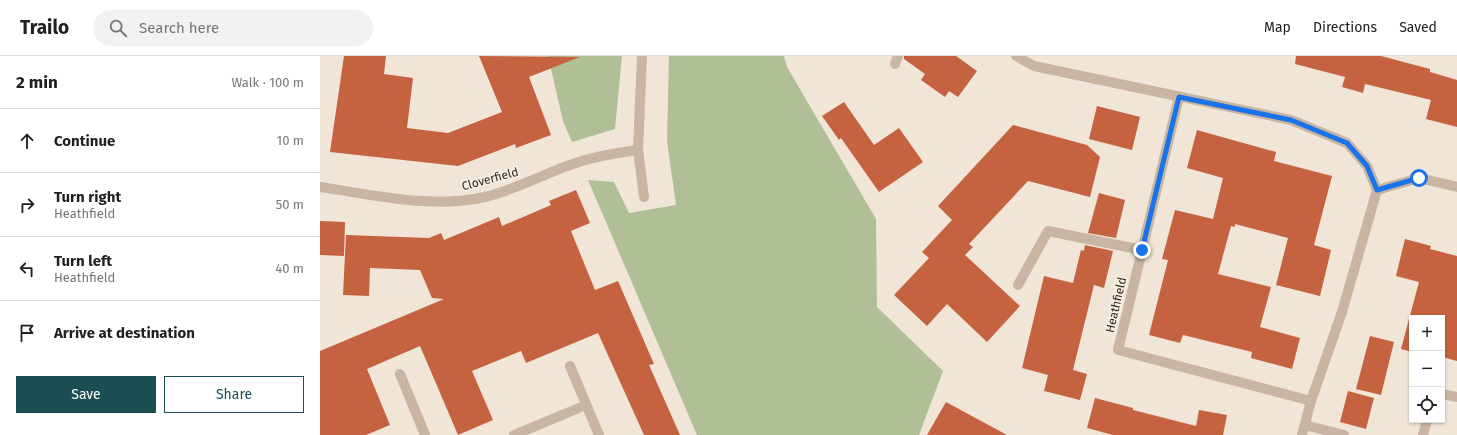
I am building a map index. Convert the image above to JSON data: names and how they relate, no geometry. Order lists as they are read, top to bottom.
{
  "streets": {
    "street": ["Cloverfield", "Heathfield"]
  },
  "page": {
    "header": "Trailo",
    "search": "Search here",
    "nav": ["Map", "Directions", "Saved"],
    "heading": ["2 min", "Walk · 100 m"],
    "list": [
      ["Continue", "10 m"],
      ["Turn right", "Heathfield", "50 m"],
      ["Turn left", "Heathfield", "40 m"],
      "Arrive at destination"
    ],
    "map_buttons": ["+", "−"],
    "buttons": ["Save", "Share"]
  }
}
